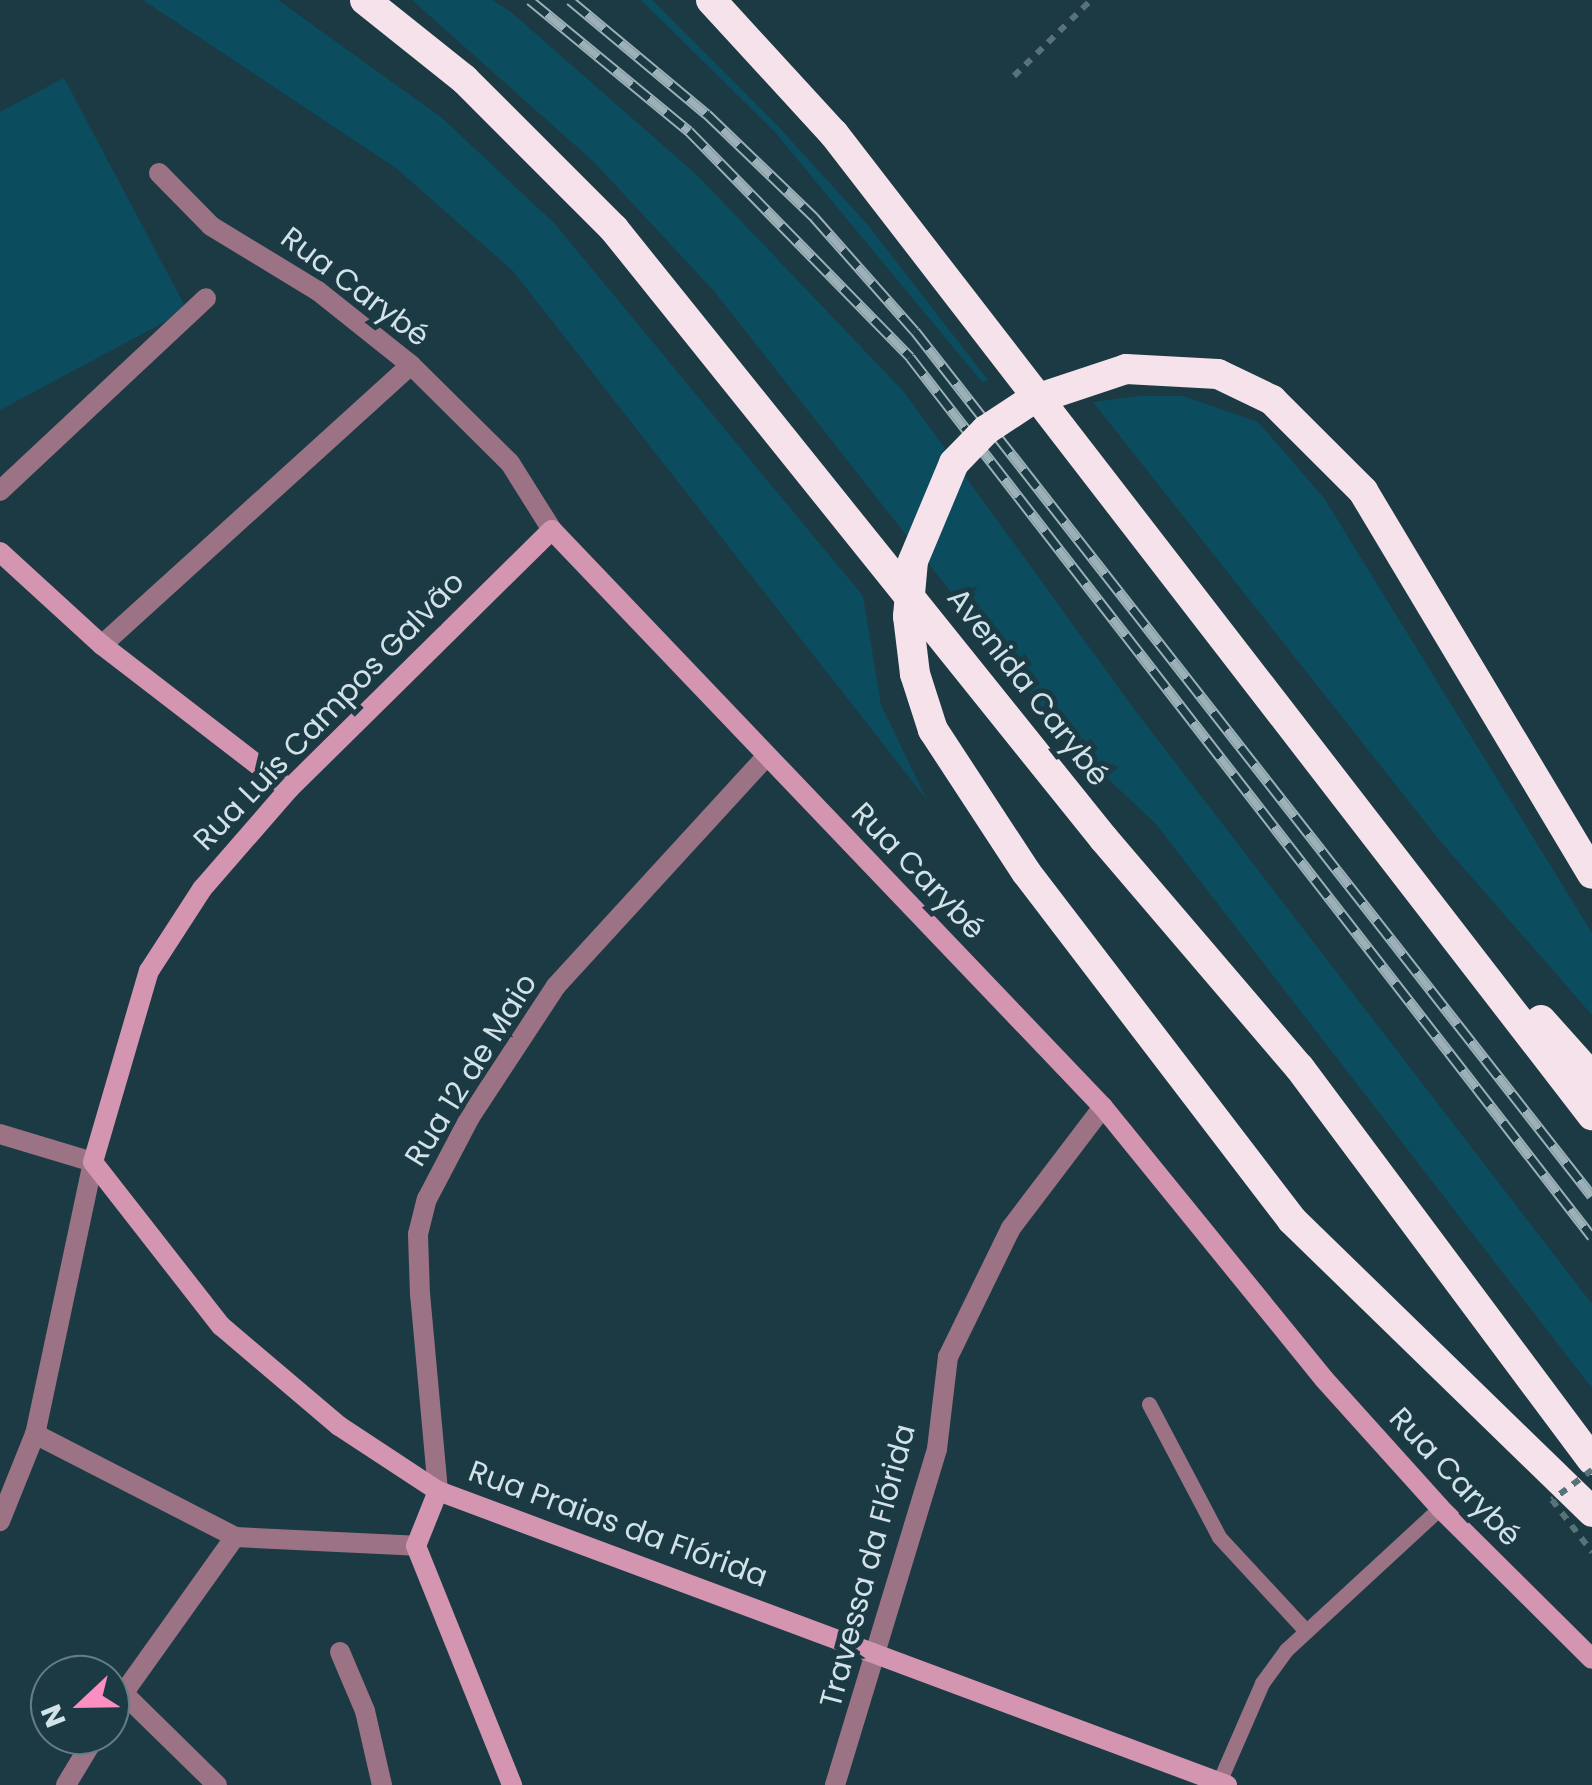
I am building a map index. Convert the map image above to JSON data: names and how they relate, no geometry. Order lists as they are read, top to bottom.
{
  "streets": {
    "highway": ["Avenida Carybé"],
    "street": [
      "Rua Carybé",
      "Rua Luís Campos Galvão",
      "Rua 12 de Maio",
      "Rua Praias da Flórida",
      "Travessa da Flórida"
    ]
  },
  "crossings": [
    ["Rua Carybé", "Rua Luís Campos Galvão"],
    ["Rua Carybé", "Rua 12 de Maio"],
    ["Rua Carybé", "Travessa da Flórida"],
    ["Rua Luís Campos Galvão", "Rua Praias da Flórida"],
    ["Rua 12 de Maio", "Rua Praias da Flórida"],
    ["Rua Praias da Flórida", "Travessa da Flórida"]
  ],
  "north": "left"
}
